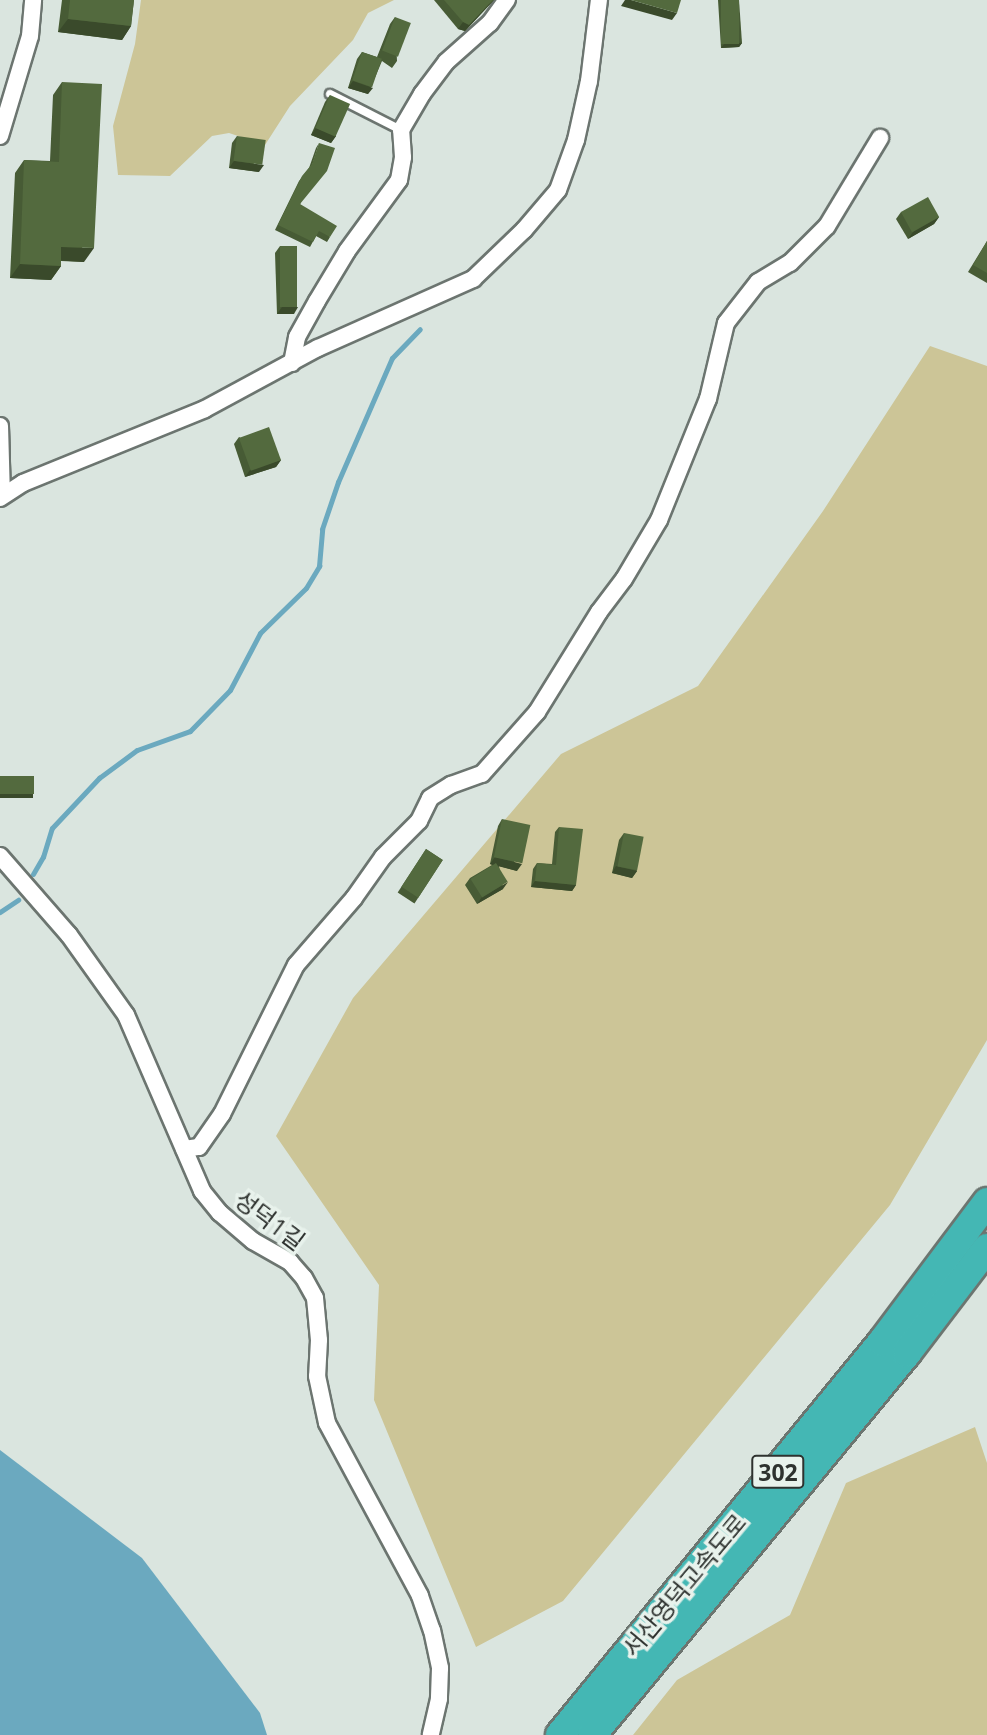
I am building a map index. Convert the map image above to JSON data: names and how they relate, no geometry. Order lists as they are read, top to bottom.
{
  "streets": {
    "highway": ["302", "서산영덕고속도로"],
    "street": ["성덕1길"]
  }
}
